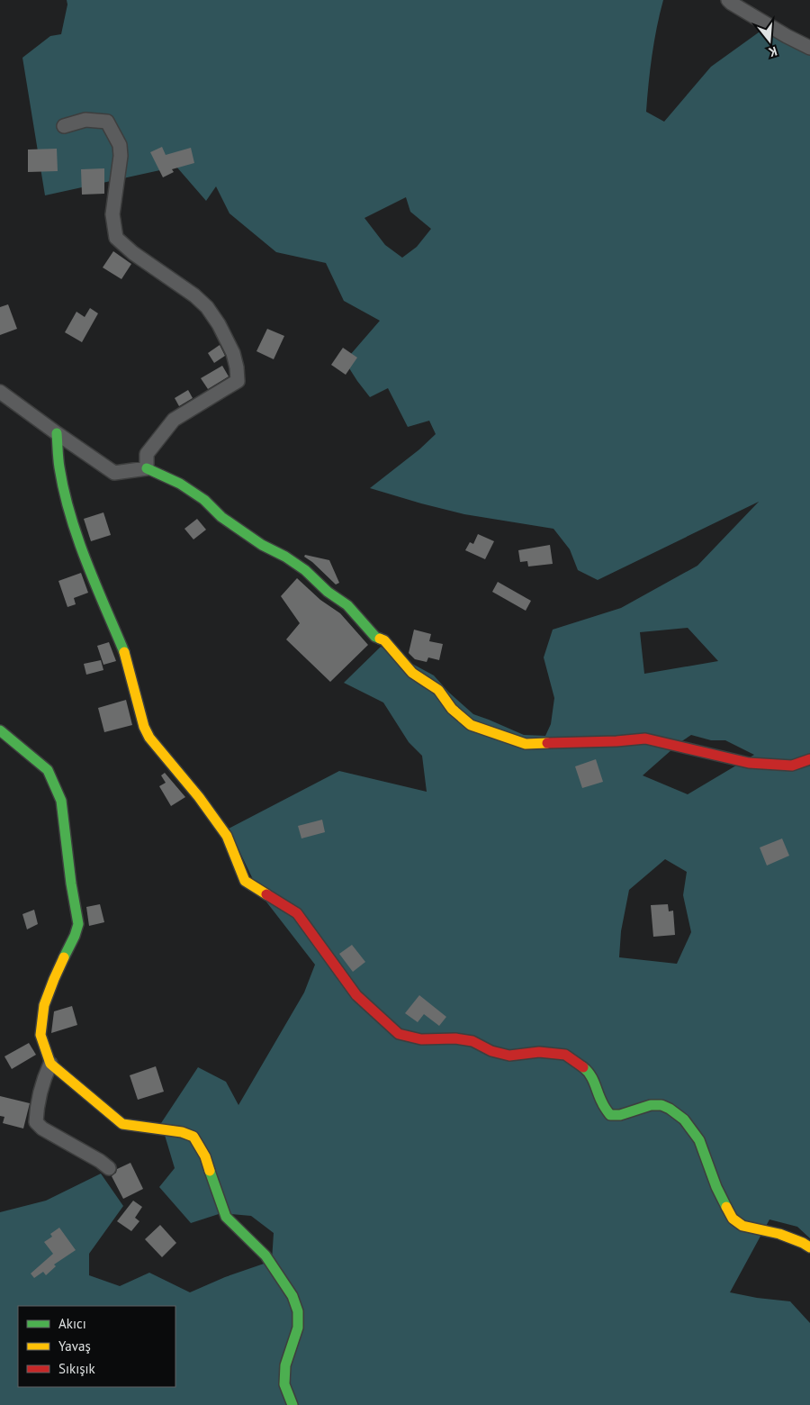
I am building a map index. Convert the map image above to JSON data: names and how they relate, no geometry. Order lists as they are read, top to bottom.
{
  "legend": ["Akıcı", "Yavaş", "Sıkışık"],
  "north": "bottom"
}
